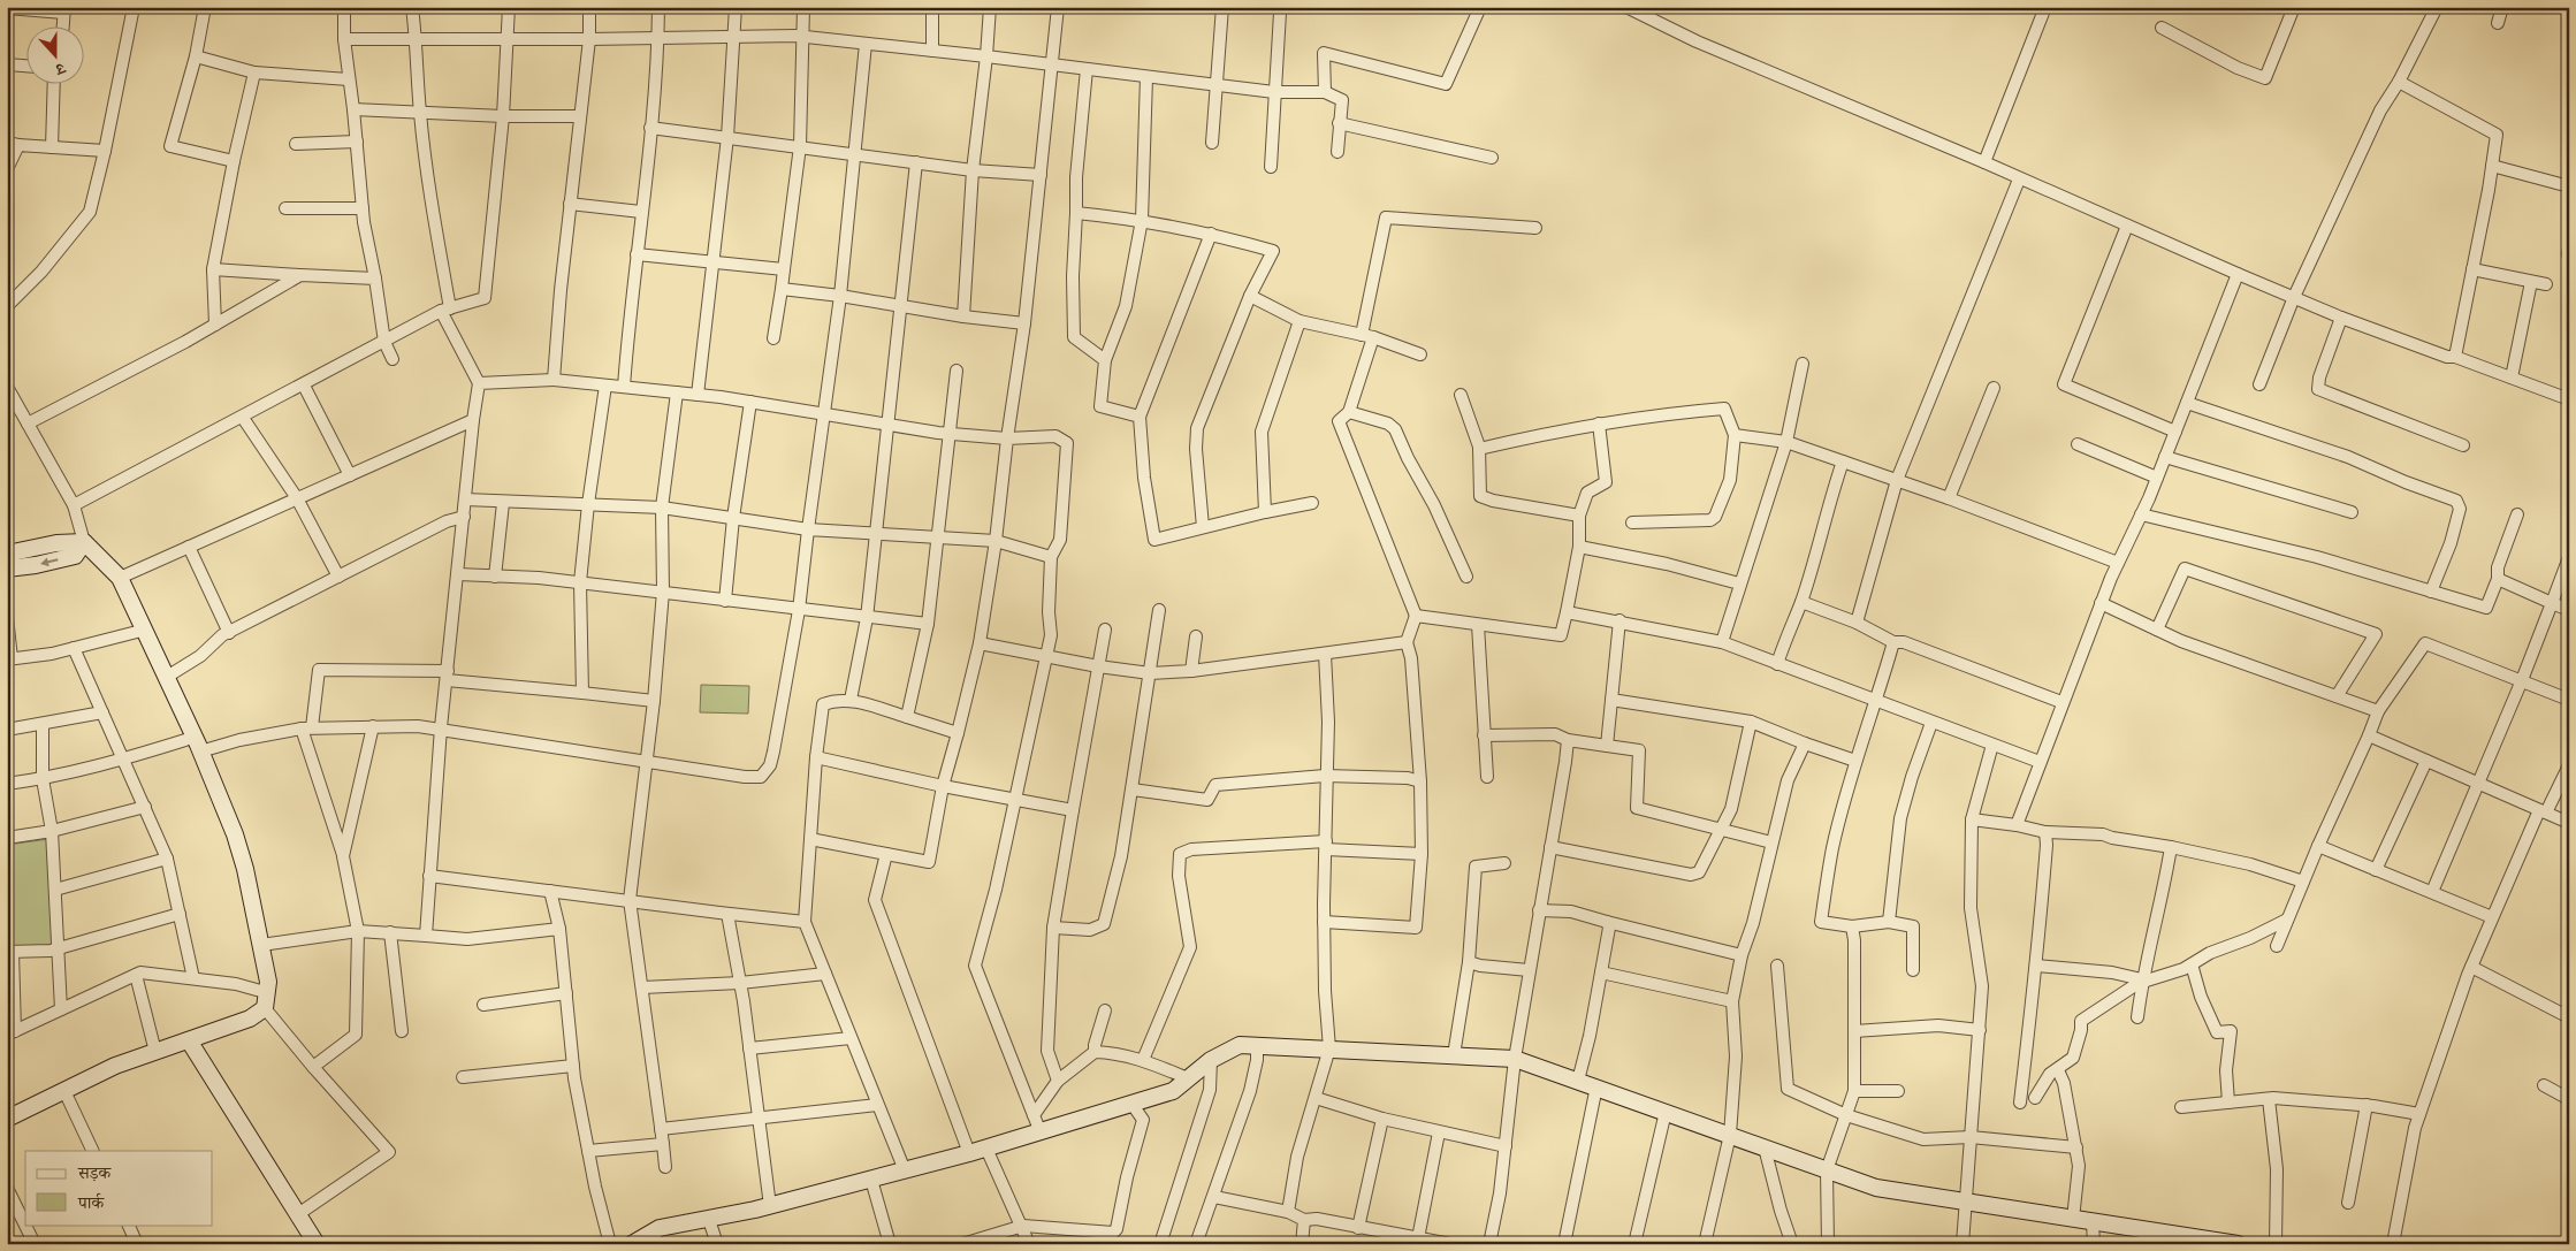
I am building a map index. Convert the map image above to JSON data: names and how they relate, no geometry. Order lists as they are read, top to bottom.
{
  "legend": ["सड़क", "पार्क"],
  "north": "bottom"
}
